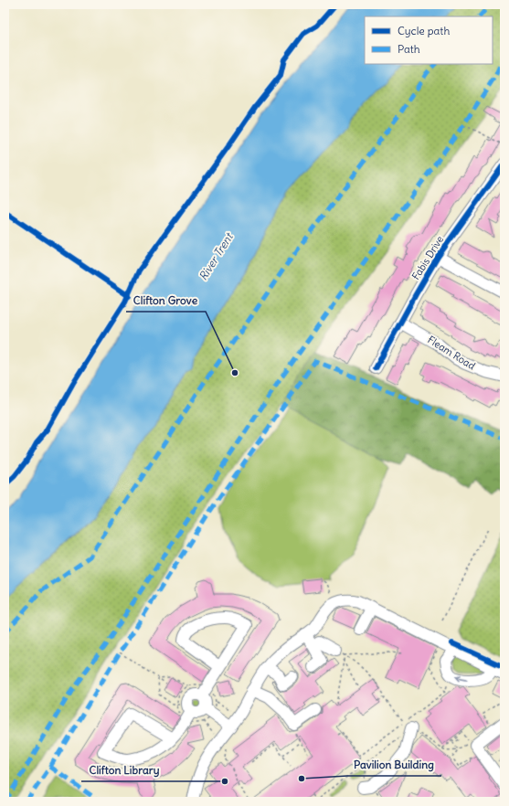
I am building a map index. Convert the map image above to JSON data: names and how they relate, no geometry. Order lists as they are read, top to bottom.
{
  "streets": {
    "street": ["Fabis Drive", "Fleam Road"]
  },
  "crossings": [
    ["Fabis Drive", "Fleam Road"]
  ],
  "water": ["River Trent"],
  "places": ["Clifton Grove", "Pavilion Building", "Clifton Library"],
  "legend": ["Cycle path", "Path"]
}
